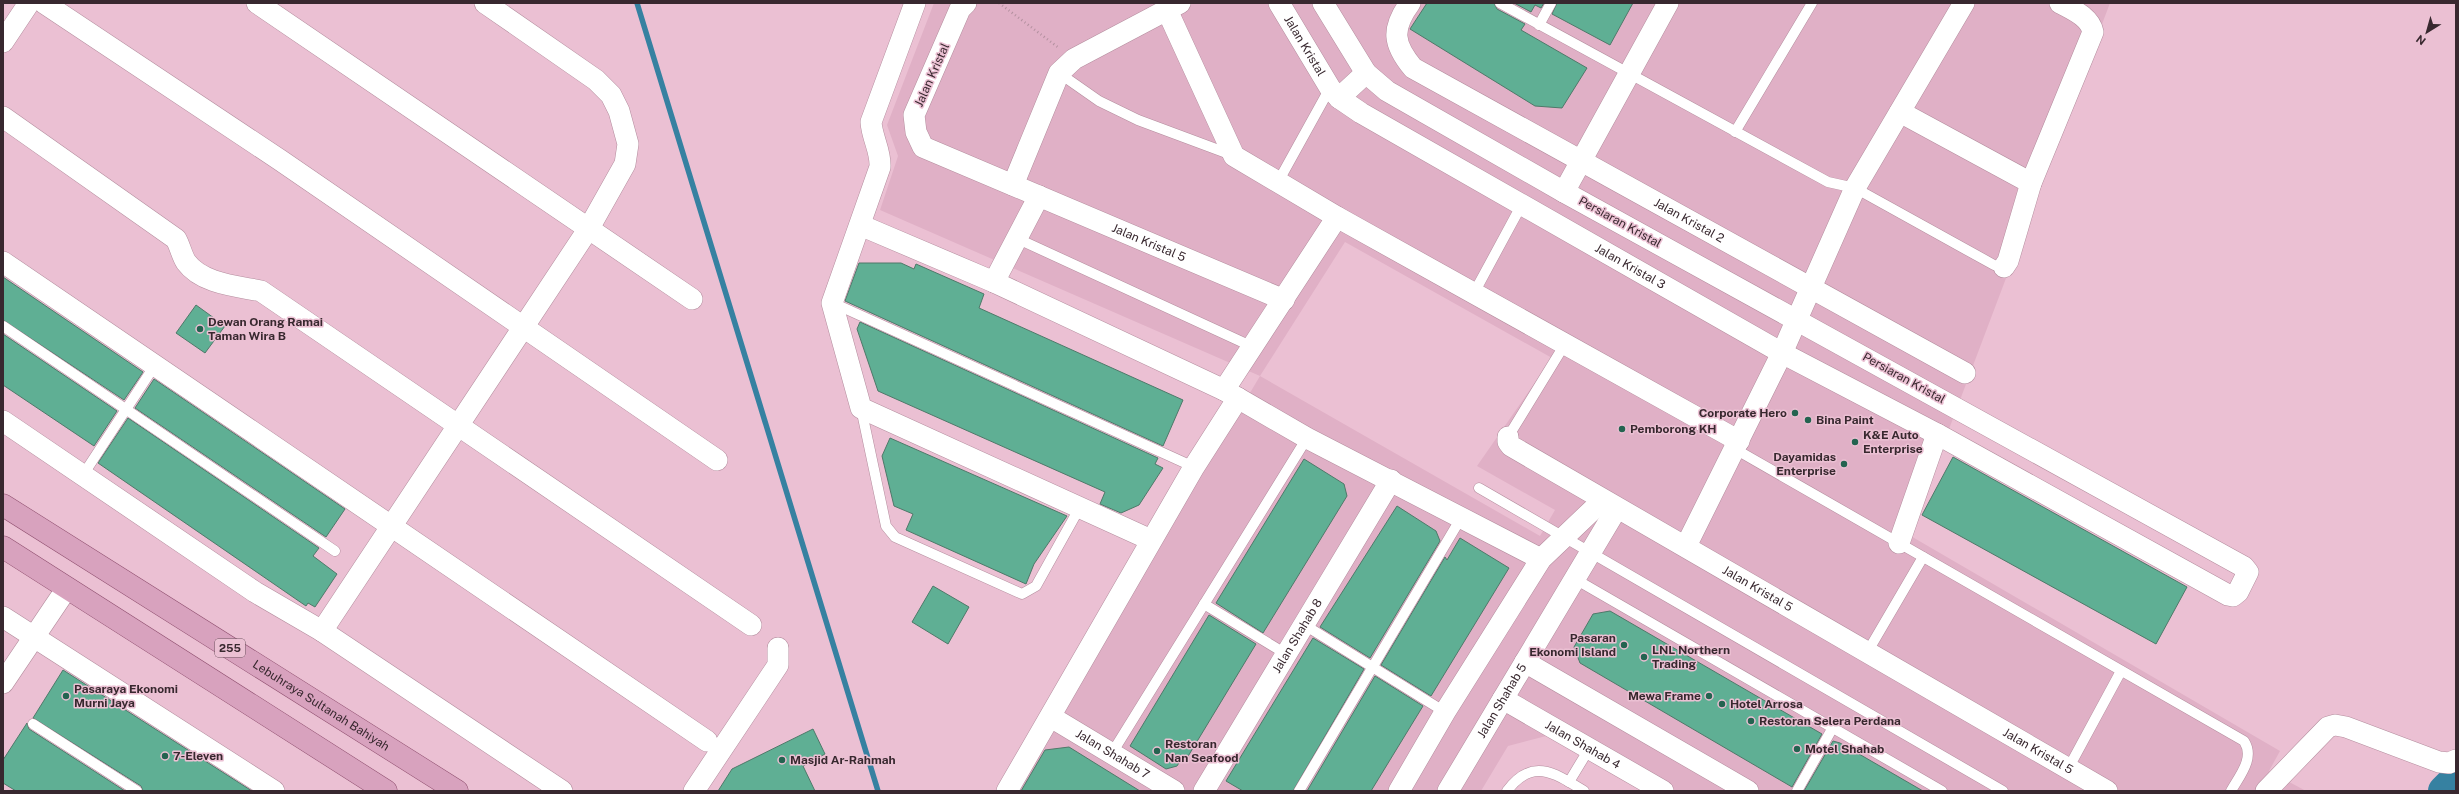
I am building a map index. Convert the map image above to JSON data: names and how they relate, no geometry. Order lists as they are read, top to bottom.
{
  "streets": {
    "main road": ["255", "Lebuhraya Sultanah Bahiyah"],
    "street": [
      "Jalan Kristal",
      "Jalan Kristal 2",
      "Persiaran Kristal",
      "Jalan Kristal 5",
      "Jalan Kristal 3",
      "Jalan Shahab 8",
      "Jalan Shahab 5",
      "Jalan Shahab 4",
      "Jalan Shahab 7"
    ]
  },
  "crossings": [
    ["Jalan Kristal", "Jalan Kristal 5"],
    ["Jalan Kristal", "Jalan Kristal 3"],
    ["Persiaran Kristal", "Jalan Kristal 3"],
    ["Jalan Kristal 5", "Jalan Shahab 5"],
    ["Jalan Shahab 5", "Jalan Shahab 4"]
  ],
  "places": [
    "Dewan Orang Ramai Taman Wira B",
    "Corporate Hero",
    "Bina Paint",
    "Pemborong KH",
    "K&E Auto Enterprise",
    "Dayamidas Enterprise",
    "Pasaran Ekonomi Island",
    "LNL Northern Trading",
    "Pasaraya Ekonomi Murni Jaya",
    "Mewa Frame",
    "Hotel Arrosa",
    "Restoran Selera Perdana",
    "Motel Shahab",
    "Restoran Nan Seafood",
    "7-Eleven",
    "Masjid Ar-Rahmah"
  ],
  "north": "bottom left"
}
